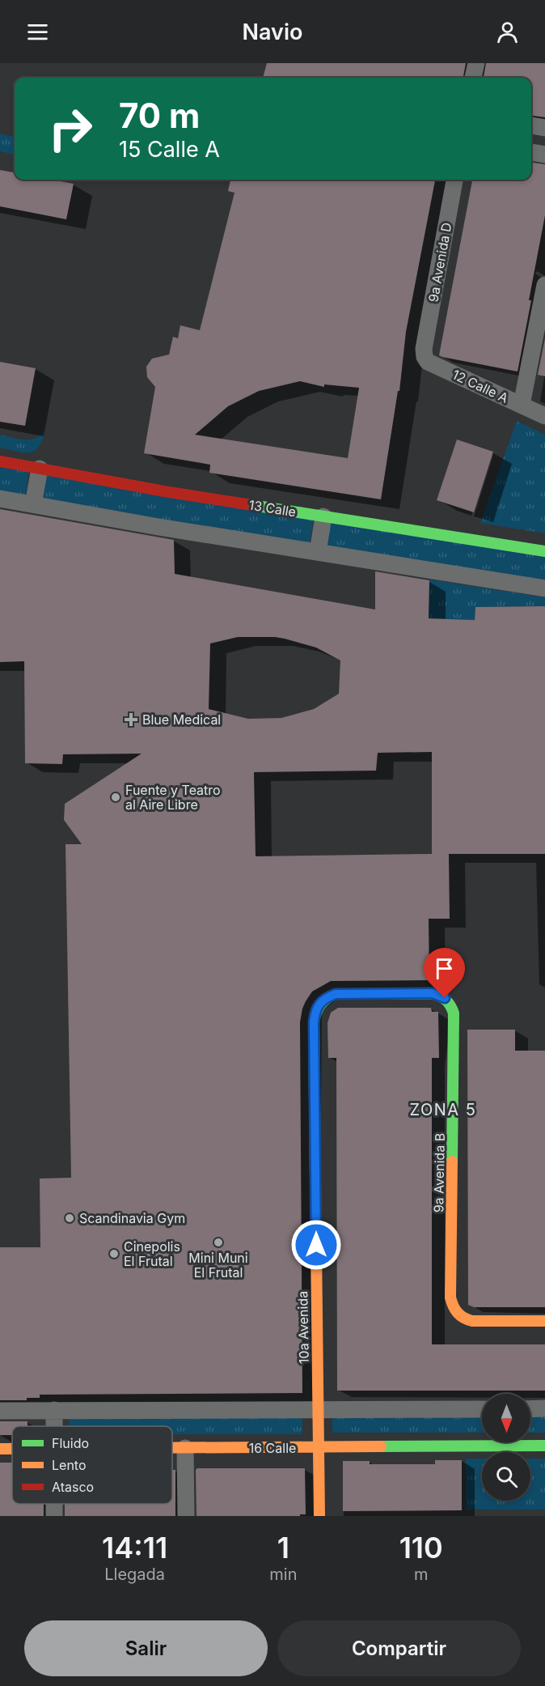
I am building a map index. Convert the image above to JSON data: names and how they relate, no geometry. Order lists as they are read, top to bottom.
{
  "streets": {
    "street": [
      "9a Avenida D",
      "12 Calle A",
      "13 Calle",
      "9a Avenida B",
      "10a Avenida",
      "16 Calle"
    ]
  },
  "crossings": [
    ["9a Avenida D", "12 Calle A"],
    ["9a Avenida B", "10a Avenida"],
    ["10a Avenida", "16 Calle"]
  ],
  "districts": ["ZONA 5"],
  "places": {
    "health": ["Blue Medical"],
    "other": [
      "Fuente y Teatro al Aire Libre",
      "Scandinavia Gym",
      "Mini Muni El Frutal",
      "Cinepolis El Frutal"
    ]
  },
  "legend": ["Fluido", "Lento", "Atasco"],
  "north": "bottom",
  "page": {
    "header": "Navio",
    "turn": ["70 m", "15 Calle A"],
    "eta": [
      "14:11",
      "Llegada",
      "1",
      "min",
      "110",
      "m"
    ],
    "buttons": ["Salir", "Compartir"]
  }
}
